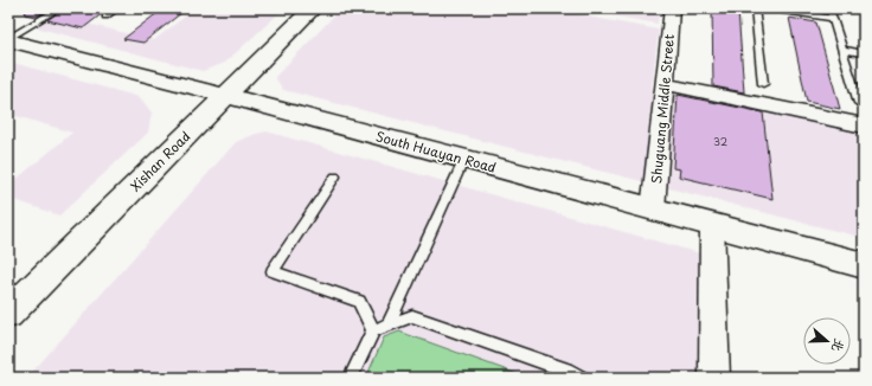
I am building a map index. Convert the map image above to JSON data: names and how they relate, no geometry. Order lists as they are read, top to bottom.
{
  "streets": {
    "street": ["Shuguang Middle Street", "South Huayan Road", "Xishan Road"]
  },
  "crossings": [
    ["Shuguang Middle Street", "South Huayan Road"],
    ["South Huayan Road", "Xishan Road"]
  ],
  "house_numbers": ["32"],
  "north": "right"
}
